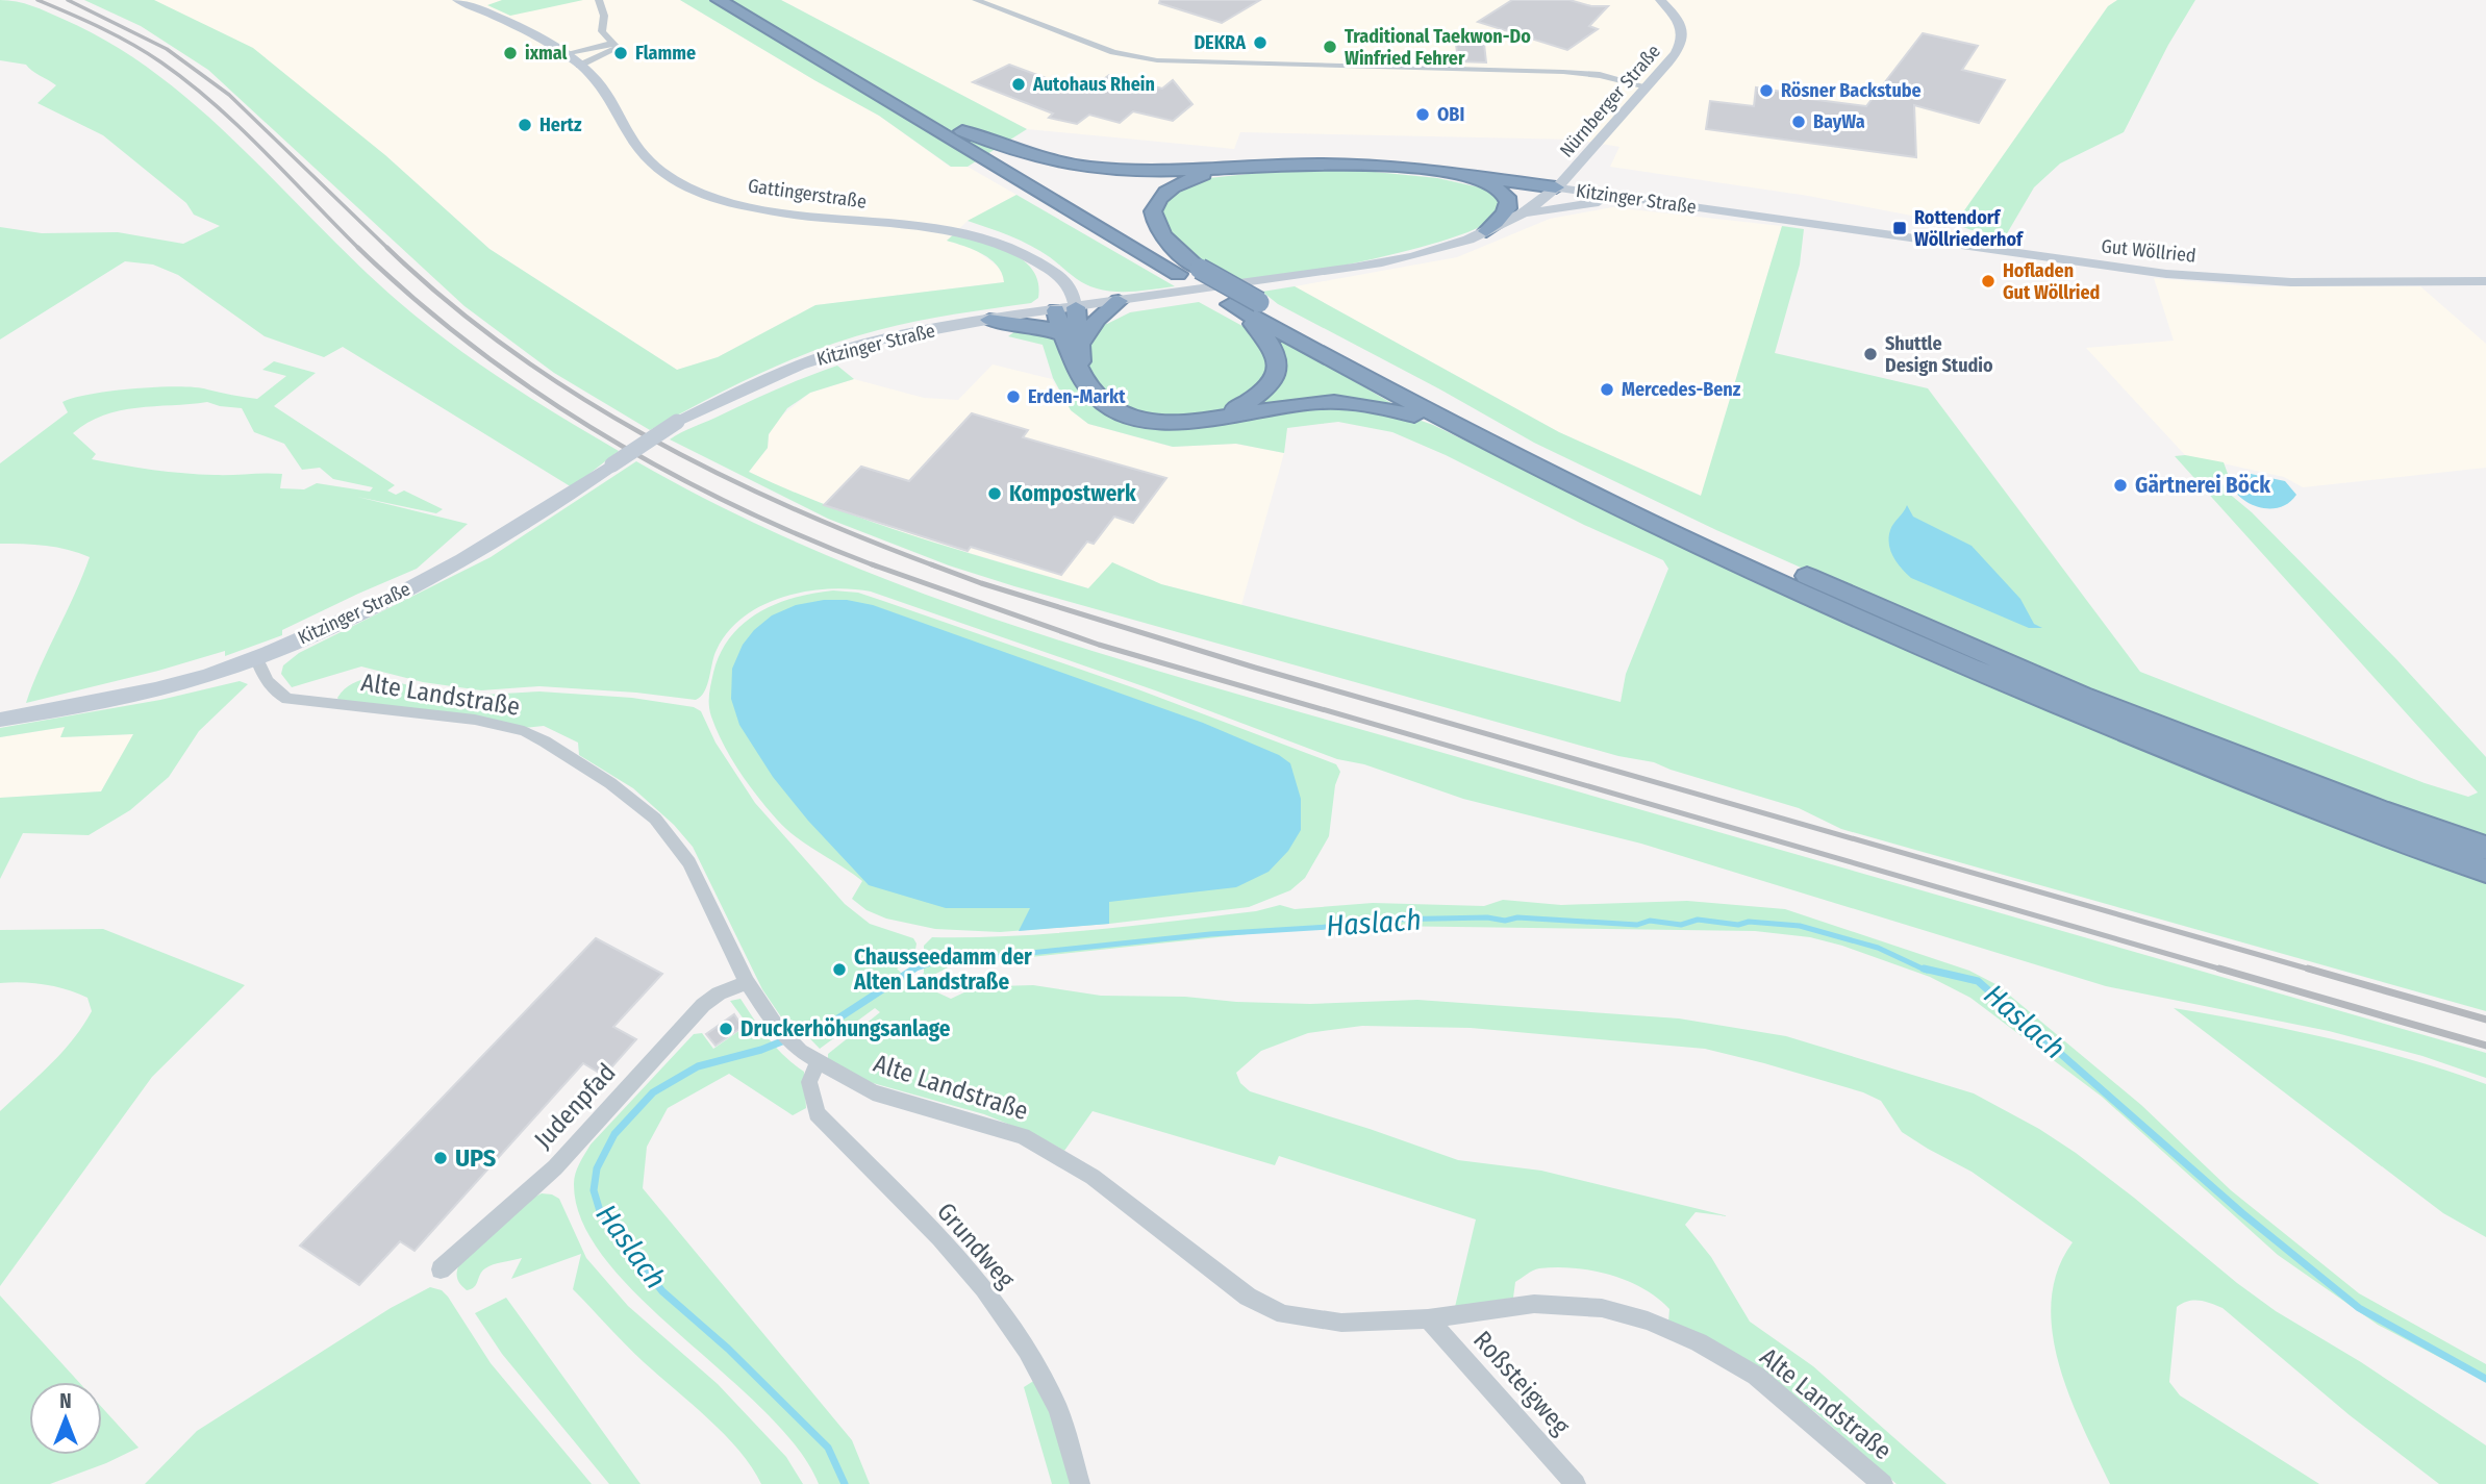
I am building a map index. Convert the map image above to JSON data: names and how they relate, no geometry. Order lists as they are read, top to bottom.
{
  "streets": {
    "street": [
      "Nürnberger Straße",
      "Gattingerstraße",
      "Kitzinger Straße",
      "Gut Wöllried",
      "Alte Landstraße",
      "Judenpfad",
      "Grundweg",
      "Roßsteigweg"
    ]
  },
  "crossings": [
    ["Nürnberger Straße", "Kitzinger Straße"],
    ["Kitzinger Straße", "Gut Wöllried"],
    ["Kitzinger Straße", "Alte Landstraße"],
    ["Alte Landstraße", "Judenpfad"],
    ["Alte Landstraße", "Grundweg"],
    ["Alte Landstraße", "Roßsteigweg"]
  ],
  "water": ["Haslach"],
  "places": {
    "other": [
      "DEKRA",
      "Traditional Taekwon-Do Winfried Fehrer",
      "ixmal",
      "Flamme",
      "Autohaus Rhein",
      "Rösner Backstube",
      "OBI",
      "BayWa",
      "Hertz",
      "Hofladen Gut Wöllried",
      "Shuttle Design Studio",
      "Mercedes-Benz",
      "Erden-Markt",
      "Gärtnerei Böck",
      "Kompostwerk",
      "Chausseedamm der Alten Landstraße",
      "Druckerhöhungsanlage",
      "UPS"
    ],
    "transit": ["Rottendorf Wöllriederhof"]
  },
  "north": "top"
}
